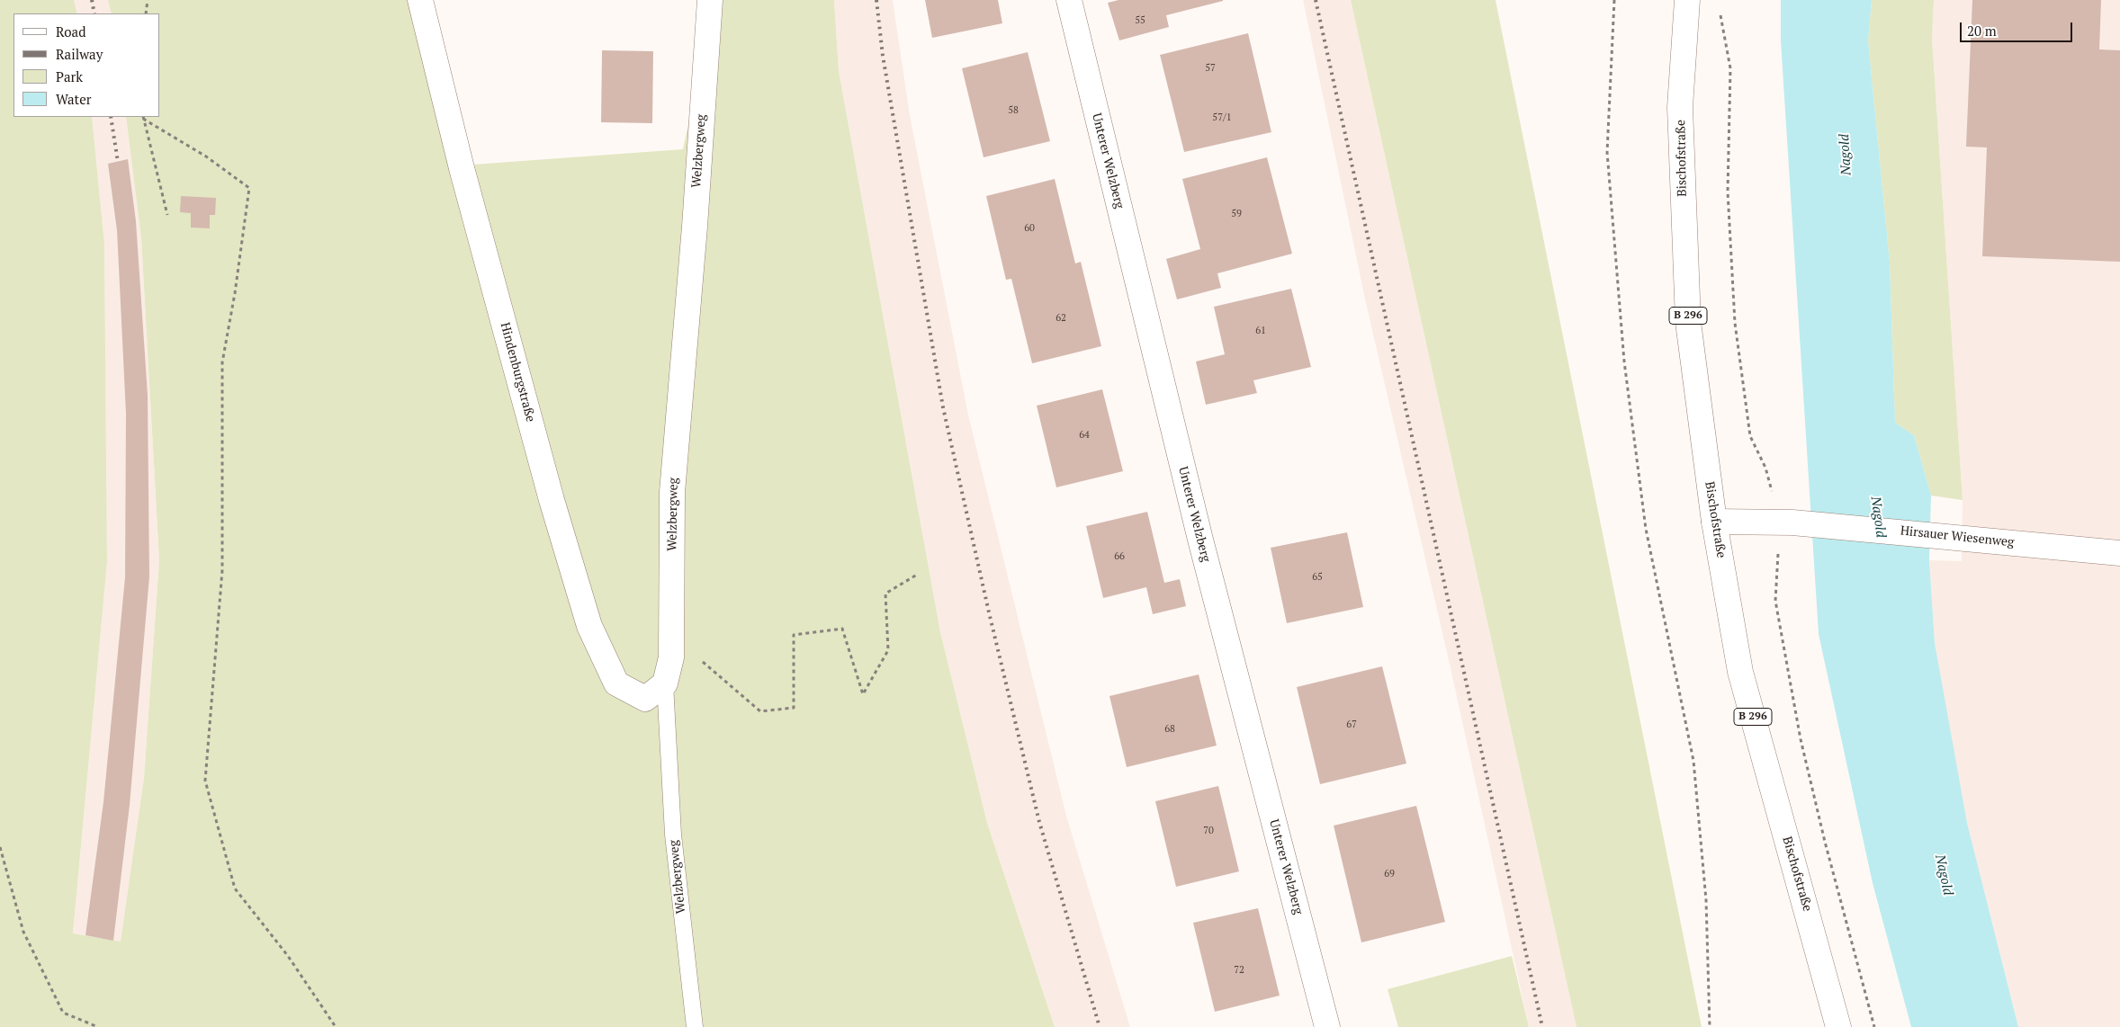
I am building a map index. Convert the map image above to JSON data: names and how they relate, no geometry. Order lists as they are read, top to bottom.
{
  "streets": {
    "street": [
      "Welzbergweg",
      "Bischofstraße",
      "Unterer Welzberg",
      "B 296",
      "Hindenburgstraße",
      "Hirsauer Wiesenweg"
    ]
  },
  "crossings": [
    ["Welzbergweg", "Hindenburgstraße"],
    ["Bischofstraße", "Hirsauer Wiesenweg"]
  ],
  "water": ["Nagold"],
  "house_numbers": [
    "55",
    "57",
    "58",
    "57/1",
    "59",
    "60",
    "62",
    "61",
    "64",
    "66",
    "65",
    "67",
    "68",
    "70",
    "69",
    "72"
  ],
  "legend": [
    "Road",
    "Railway",
    "Park",
    "Water"
  ],
  "scale_bar": "20 m"
}
